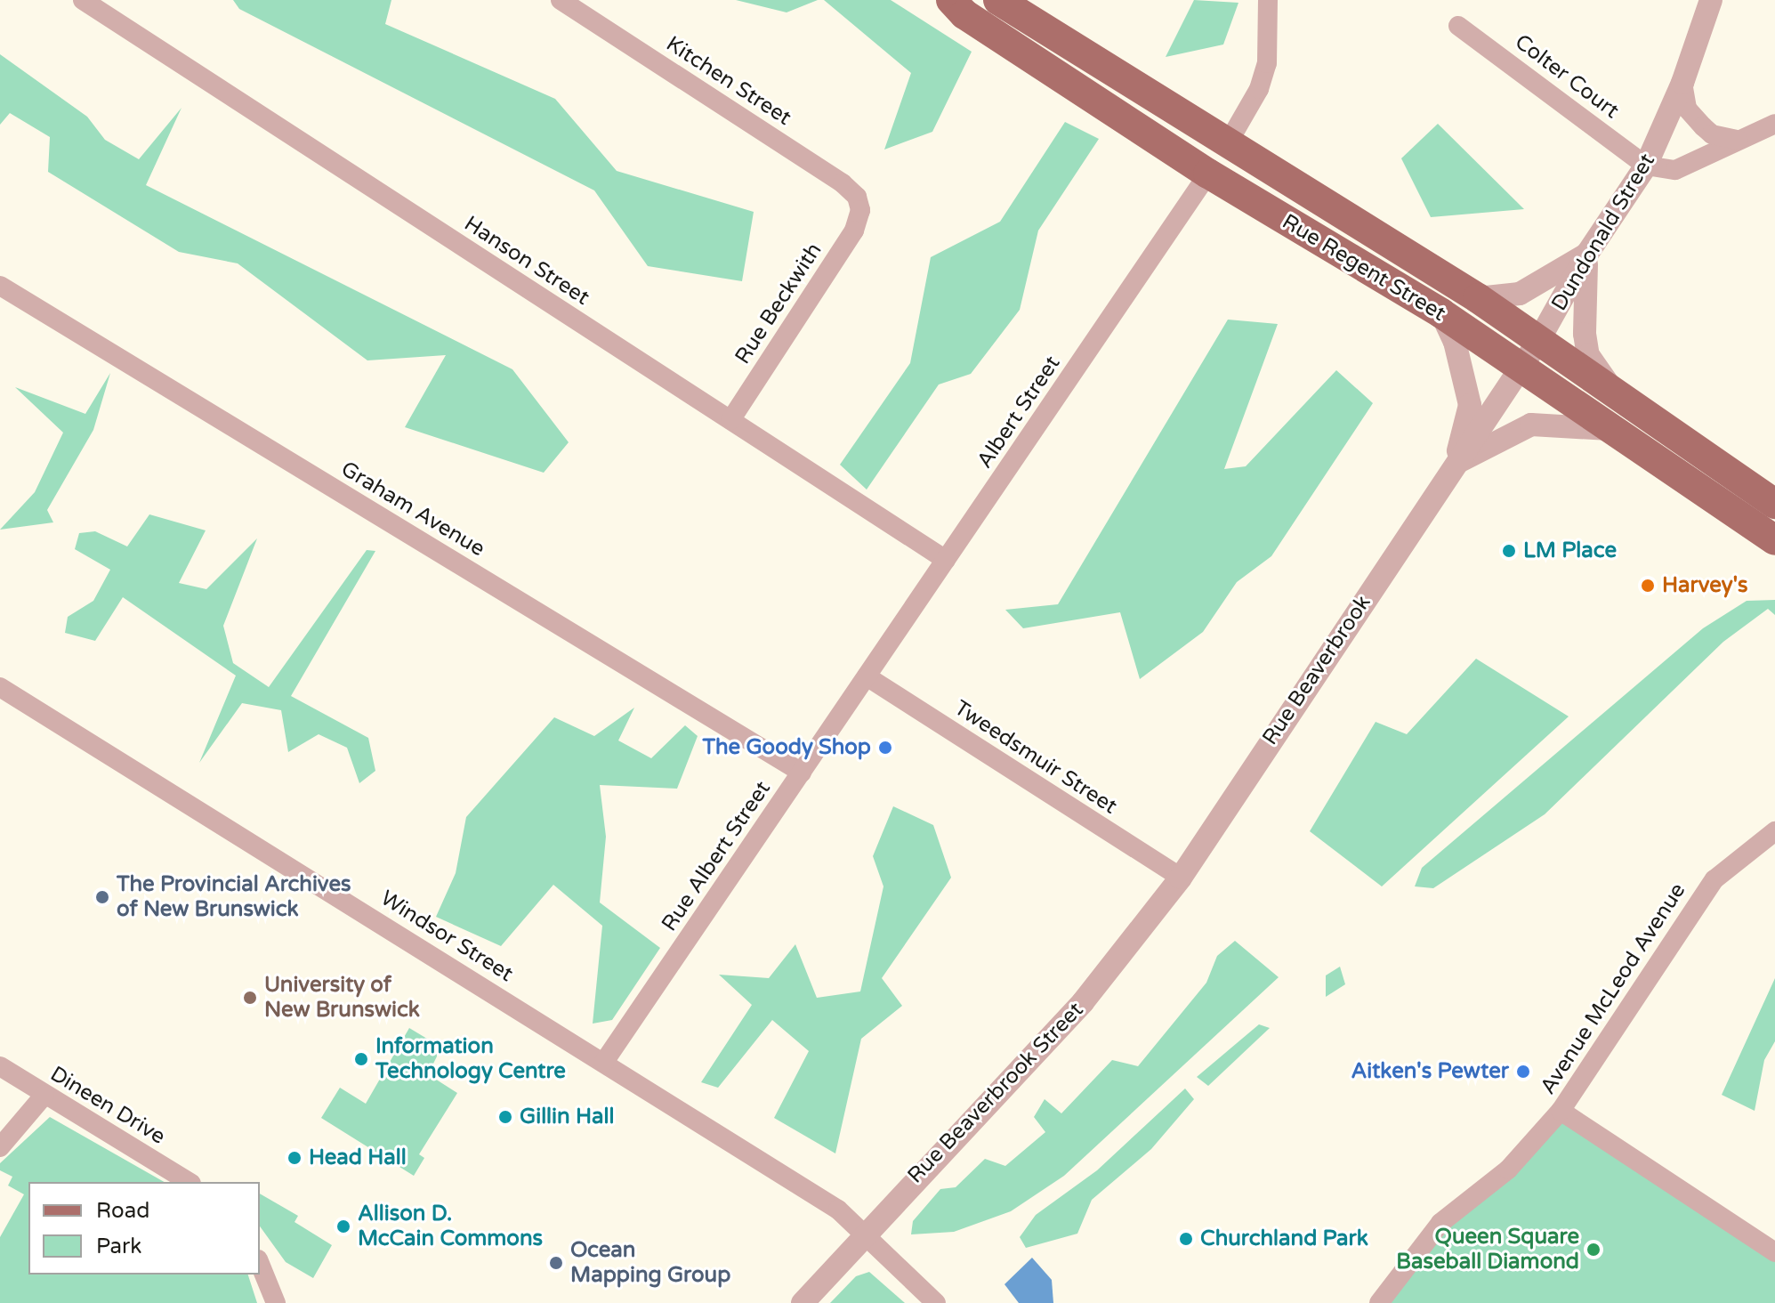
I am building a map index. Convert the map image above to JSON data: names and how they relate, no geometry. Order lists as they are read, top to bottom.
{
  "streets": {
    "main road": ["Rue Regent Street"],
    "street": [
      "Colter Court",
      "Kitchen Street",
      "Dundonald Street",
      "Hanson Street",
      "Rue Beckwith",
      "Albert Street",
      "Graham Avenue",
      "Rue Beaverbrook",
      "Tweedsmuir Street",
      "Rue Albert Street",
      "Windsor Street",
      "Avenue McLeod Avenue",
      "Rue Beaverbrook Street",
      "Dineen Drive"
    ]
  },
  "crossings": [
    ["Colter Court", "Dundonald Street"],
    ["Kitchen Street", "Rue Beckwith"],
    ["Dundonald Street", "Rue Regent Street"],
    ["Dundonald Street", "Rue Beaverbrook"],
    ["Hanson Street", "Rue Beckwith"],
    ["Hanson Street", "Albert Street"],
    ["Rue Regent Street", "Albert Street"],
    ["Rue Regent Street", "Rue Beaverbrook"],
    ["Albert Street", "Tweedsmuir Street"],
    ["Albert Street", "Rue Albert Street"],
    ["Graham Avenue", "Rue Albert Street"],
    ["Rue Beaverbrook", "Tweedsmuir Street"],
    ["Rue Beaverbrook", "Rue Beaverbrook Street"],
    ["Tweedsmuir Street", "Rue Albert Street"],
    ["Tweedsmuir Street", "Rue Beaverbrook Street"],
    ["Rue Albert Street", "Windsor Street"],
    ["Windsor Street", "Rue Beaverbrook Street"]
  ],
  "places": [
    "LM Place",
    "Harvey's",
    "The Goody Shop",
    "The Provincial Archives of New Brunswick",
    "University of New Brunswick",
    "Information Technology Centre",
    "Aitken's Pewter",
    "Gillin Hall",
    "Head Hall",
    "Allison D. McCain Commons",
    "Churchland Park",
    "Queen Square Baseball Diamond",
    "Ocean Mapping Group"
  ],
  "legend": ["Road", "Park"]
}
